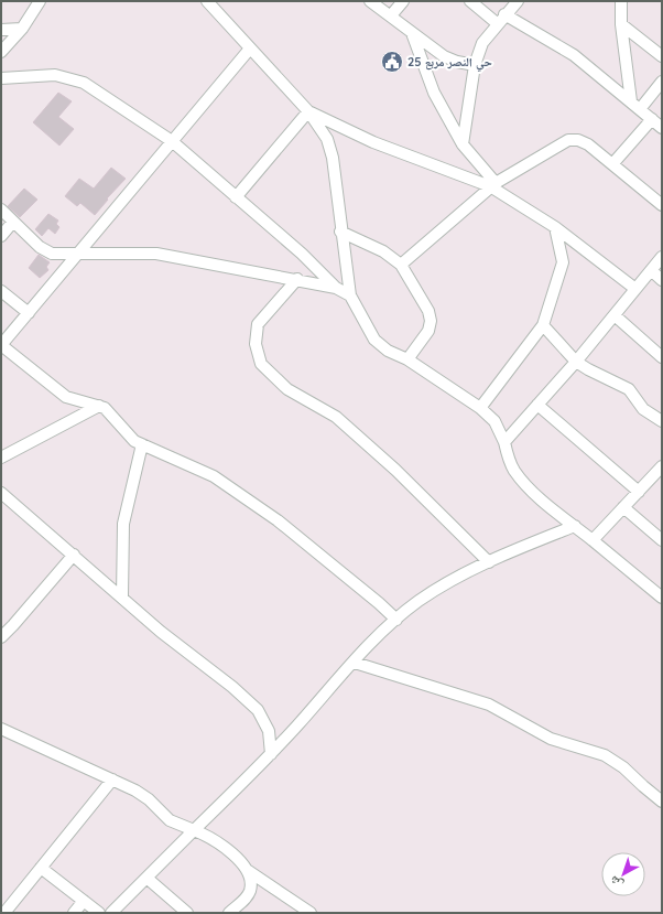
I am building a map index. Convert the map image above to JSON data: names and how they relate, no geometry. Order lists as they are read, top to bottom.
{
  "places": {
    "public building": ["حي النصر مربع 25"]
  },
  "north": "bottom left"
}
